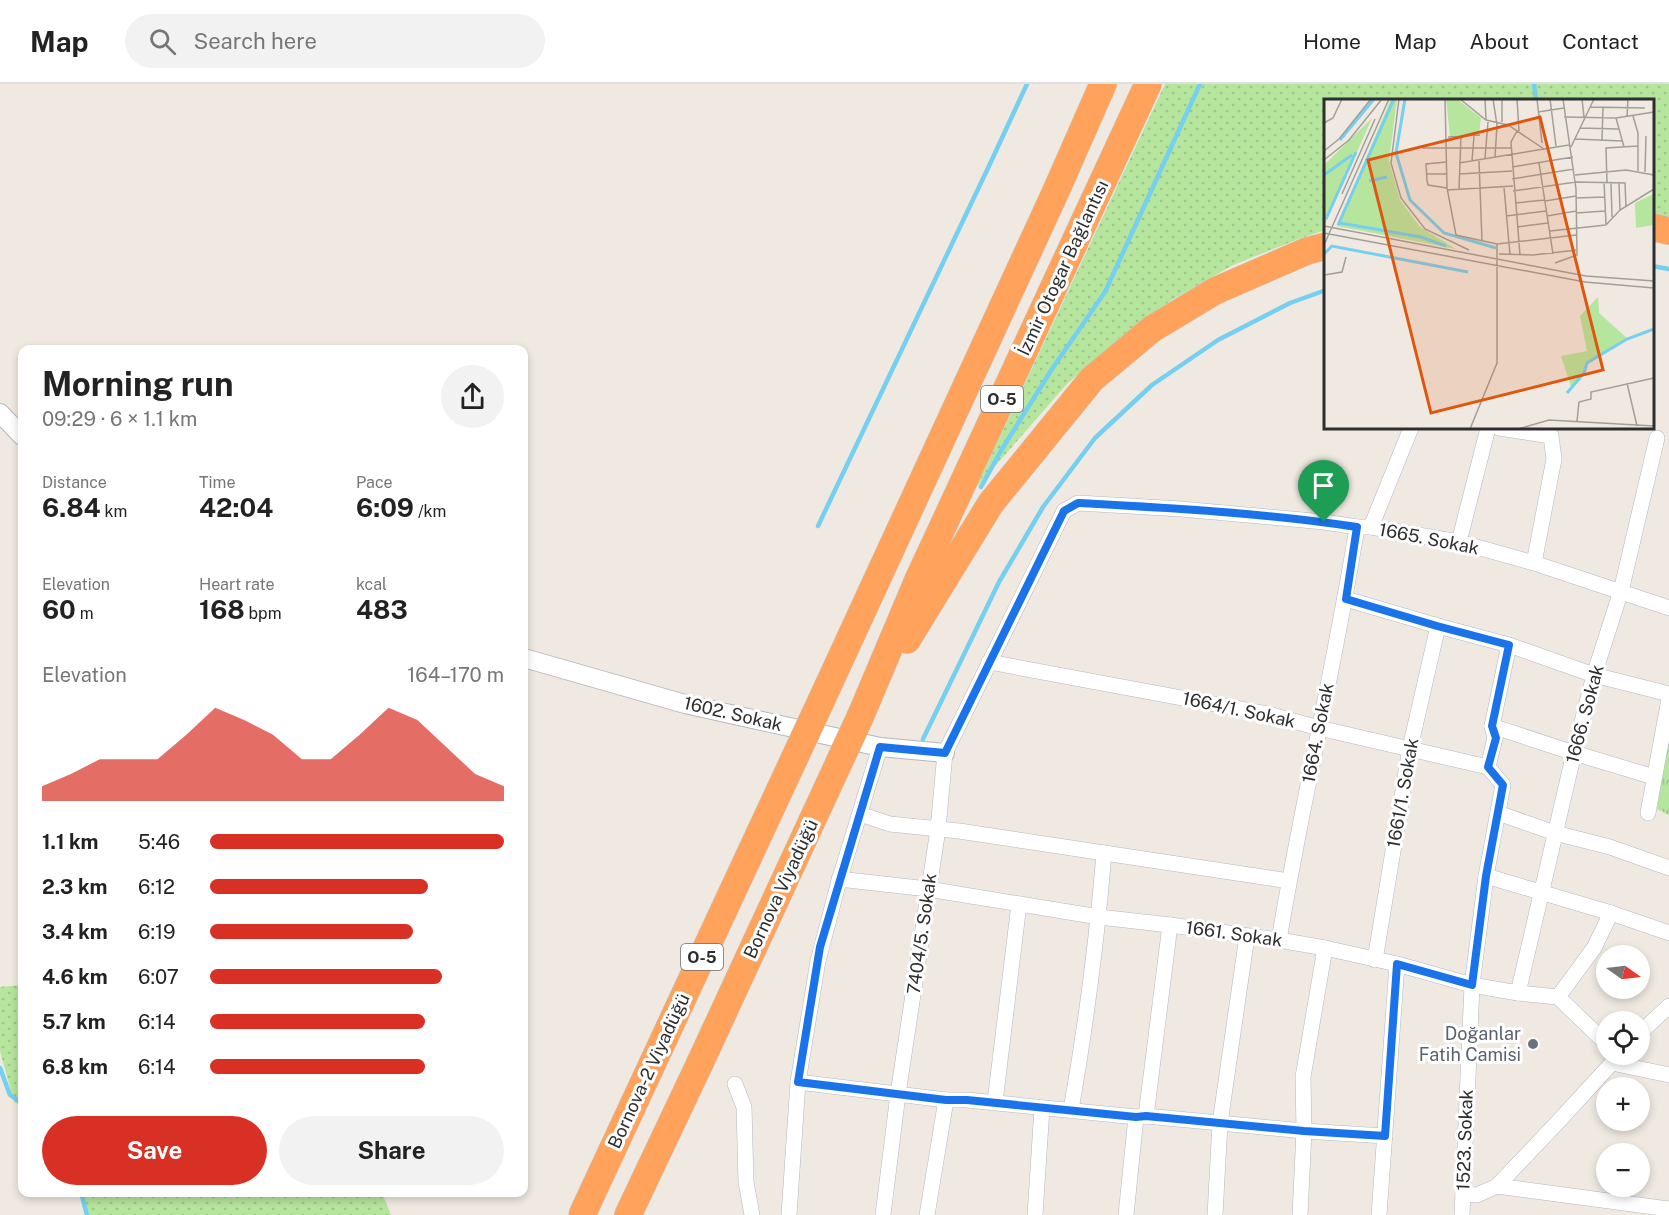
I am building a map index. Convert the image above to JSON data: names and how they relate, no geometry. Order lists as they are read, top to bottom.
{
  "streets": {
    "highway": [
      "İzmir Otogar Bağlantısı",
      "O-5",
      "Bornova Viyadüğü",
      "Bornova-2 Viyadüğü"
    ],
    "street": [
      "1665. Sokak",
      "1664/1. Sokak",
      "1602. Sokak",
      "1666. Sokak",
      "1664. Sokak",
      "1661/1. Sokak",
      "7404/5. Sokak",
      "1661. Sokak",
      "1523. Sokak"
    ]
  },
  "crossings": [
    ["İzmir Otogar Bağlantısı", "Bornova Viyadüğü"],
    ["1665. Sokak", "1664/1. Sokak"],
    ["1665. Sokak", "1666. Sokak"],
    ["1665. Sokak", "1664. Sokak"],
    ["1665. Sokak", "7404/5. Sokak"],
    ["1664/1. Sokak", "1664. Sokak"],
    ["1664/1. Sokak", "1661/1. Sokak"],
    ["1664/1. Sokak", "7404/5. Sokak"],
    ["1664/1. Sokak", "1523. Sokak"],
    ["1602. Sokak", "7404/5. Sokak"],
    ["1666. Sokak", "1661. Sokak"],
    ["1664. Sokak", "1661. Sokak"],
    ["1661/1. Sokak", "1661. Sokak"],
    ["7404/5. Sokak", "1661. Sokak"],
    ["1661. Sokak", "1523. Sokak"]
  ],
  "places": ["Doğanlar Fatih Camisi"],
  "north": "right",
  "page": {
    "header": "Map",
    "search": "Search here",
    "nav": [
      "Home",
      "Map",
      "About",
      "Contact"
    ],
    "heading": ["Morning run", "09:29 · 6 × 1.1 km"],
    "stats": [
      ["Distance", "6.84 km"],
      ["Time", "42:04"],
      ["Pace", "6:09 /km"],
      ["Elevation", "60 m"],
      ["Heart rate", "168 bpm"],
      ["kcal", "483"]
    ],
    "chart": ["Elevation", "164–170 m"],
    "list": [
      {
        "name": "1.1 km",
        "note": "5:46"
      },
      {
        "name": "2.3 km",
        "note": "6:12"
      },
      {
        "name": "3.4 km",
        "note": "6:19"
      },
      {
        "name": "4.6 km",
        "note": "6:07"
      },
      {
        "name": "5.7 km",
        "note": "6:14"
      },
      {
        "name": "6.8 km",
        "note": "6:14"
      }
    ],
    "map_buttons": ["+", "−"],
    "buttons": ["Save", "Share"]
  }
}
